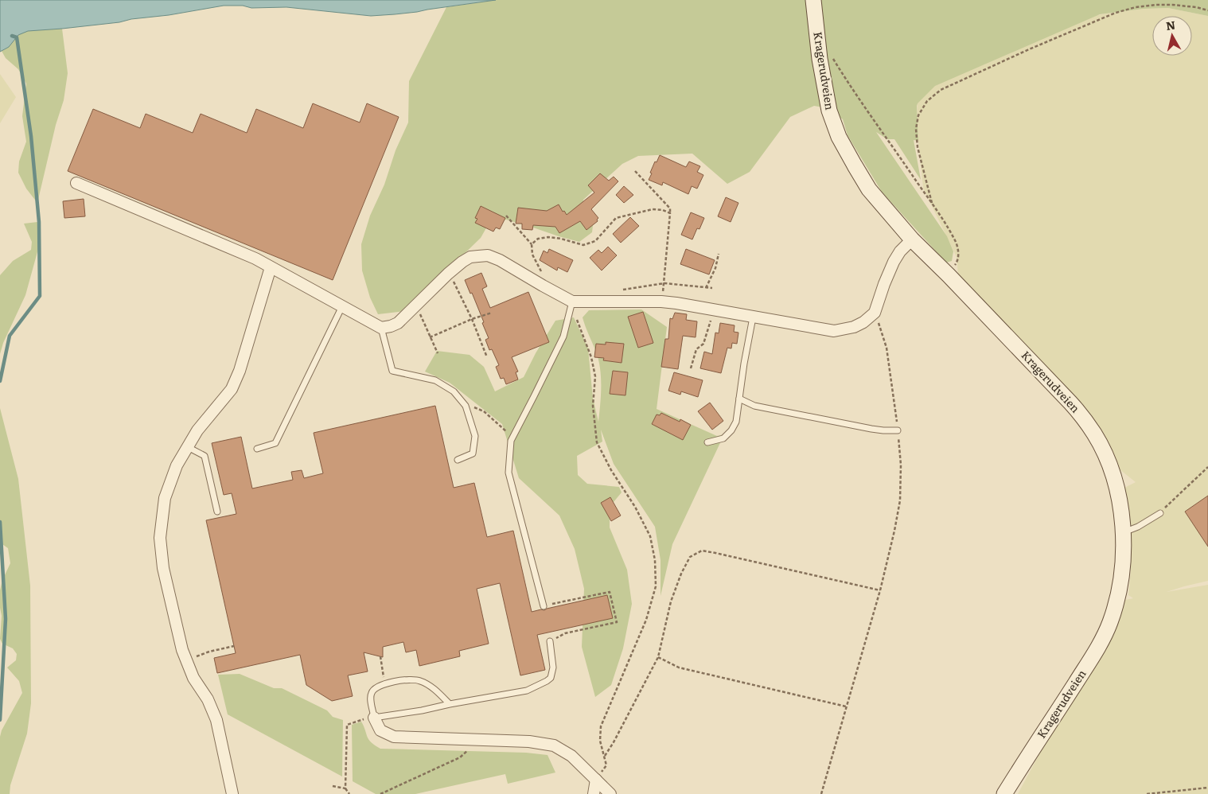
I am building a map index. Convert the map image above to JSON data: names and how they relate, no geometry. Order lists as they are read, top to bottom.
{
  "streets": {
    "main road": ["Kragerudveien"]
  },
  "north": "top"
}
